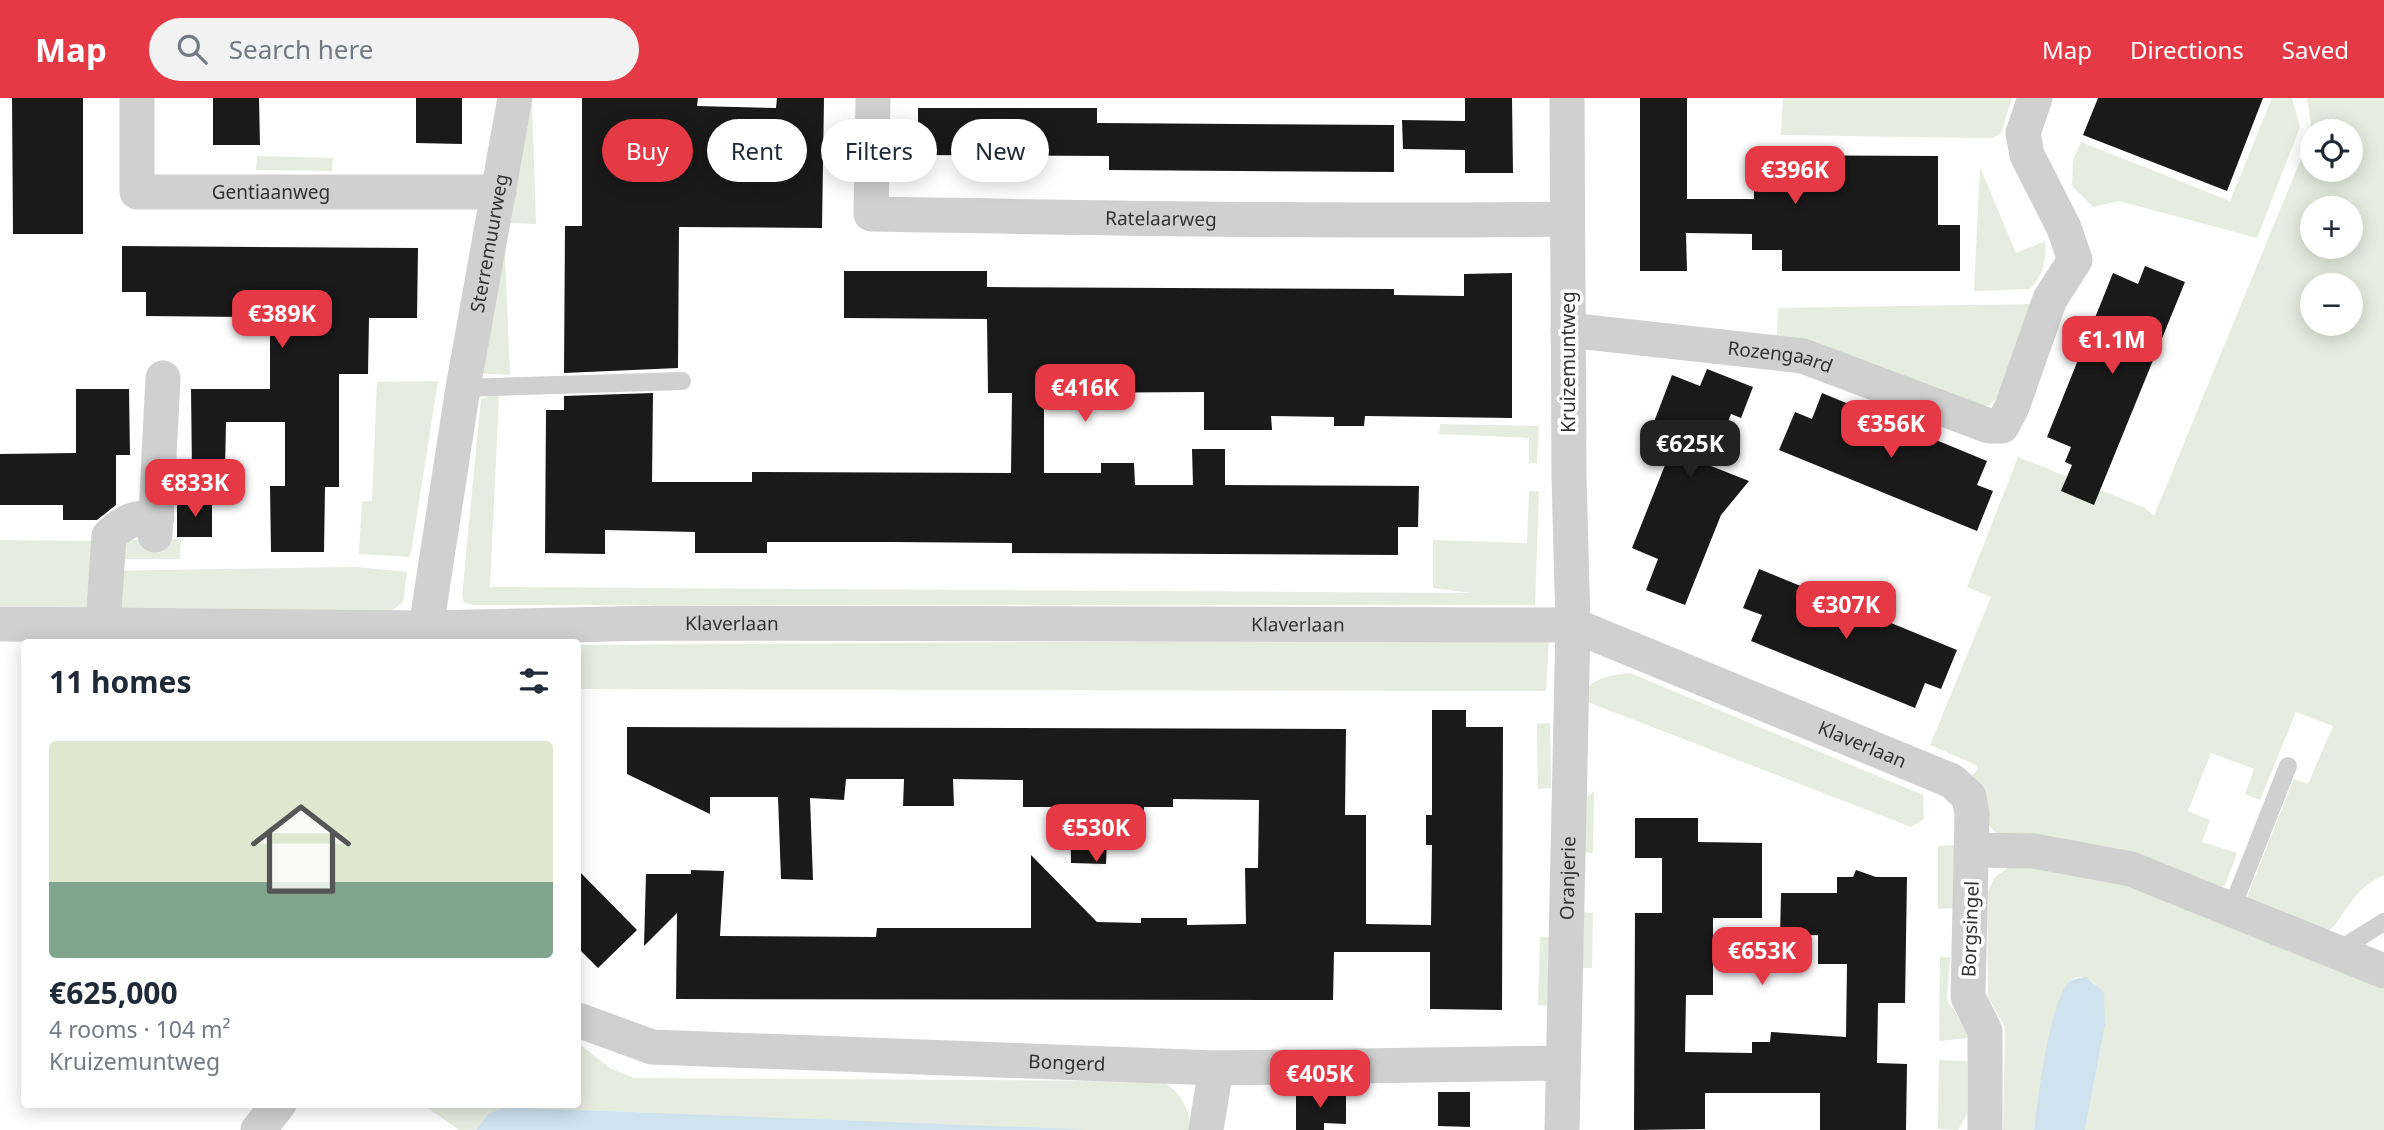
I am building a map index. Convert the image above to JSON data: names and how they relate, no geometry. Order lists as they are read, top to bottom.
{
  "streets": {
    "street": [
      "Gentiaanweg",
      "Ratelaarweg",
      "Sterremuurweg",
      "Rozengaard",
      "Kruizemuntweg",
      "Klaverlaan",
      "Oranjerie",
      "Borgsingel",
      "Bongerd"
    ]
  },
  "crossings": [
    ["Gentiaanweg", "Sterremuurweg"],
    ["Ratelaarweg", "Kruizemuntweg"],
    ["Sterremuurweg", "Klaverlaan"],
    ["Rozengaard", "Kruizemuntweg"],
    ["Kruizemuntweg", "Klaverlaan"],
    ["Kruizemuntweg", "Oranjerie"],
    ["Klaverlaan", "Oranjerie"],
    ["Klaverlaan", "Borgsingel"],
    ["Oranjerie", "Bongerd"]
  ],
  "page": {
    "header": "Map",
    "search": "Search here",
    "nav": ["Map", "Directions", "Saved"],
    "map_buttons": ["+", "−"],
    "chip": [
      "Buy",
      "Rent",
      "Filters",
      "New"
    ],
    "price": [
      "€396K",
      "€389K",
      "€1.1M",
      "€416K",
      "€356K",
      "€625K",
      "€833K",
      "€307K",
      "€530K",
      "€653K",
      "€405K"
    ],
    "heading": "11 homes",
    "list": [
      {
        "name": "€625,000",
        "note": "4 rooms · 104 m² · Kruizemuntweg"
      }
    ]
  }
}
